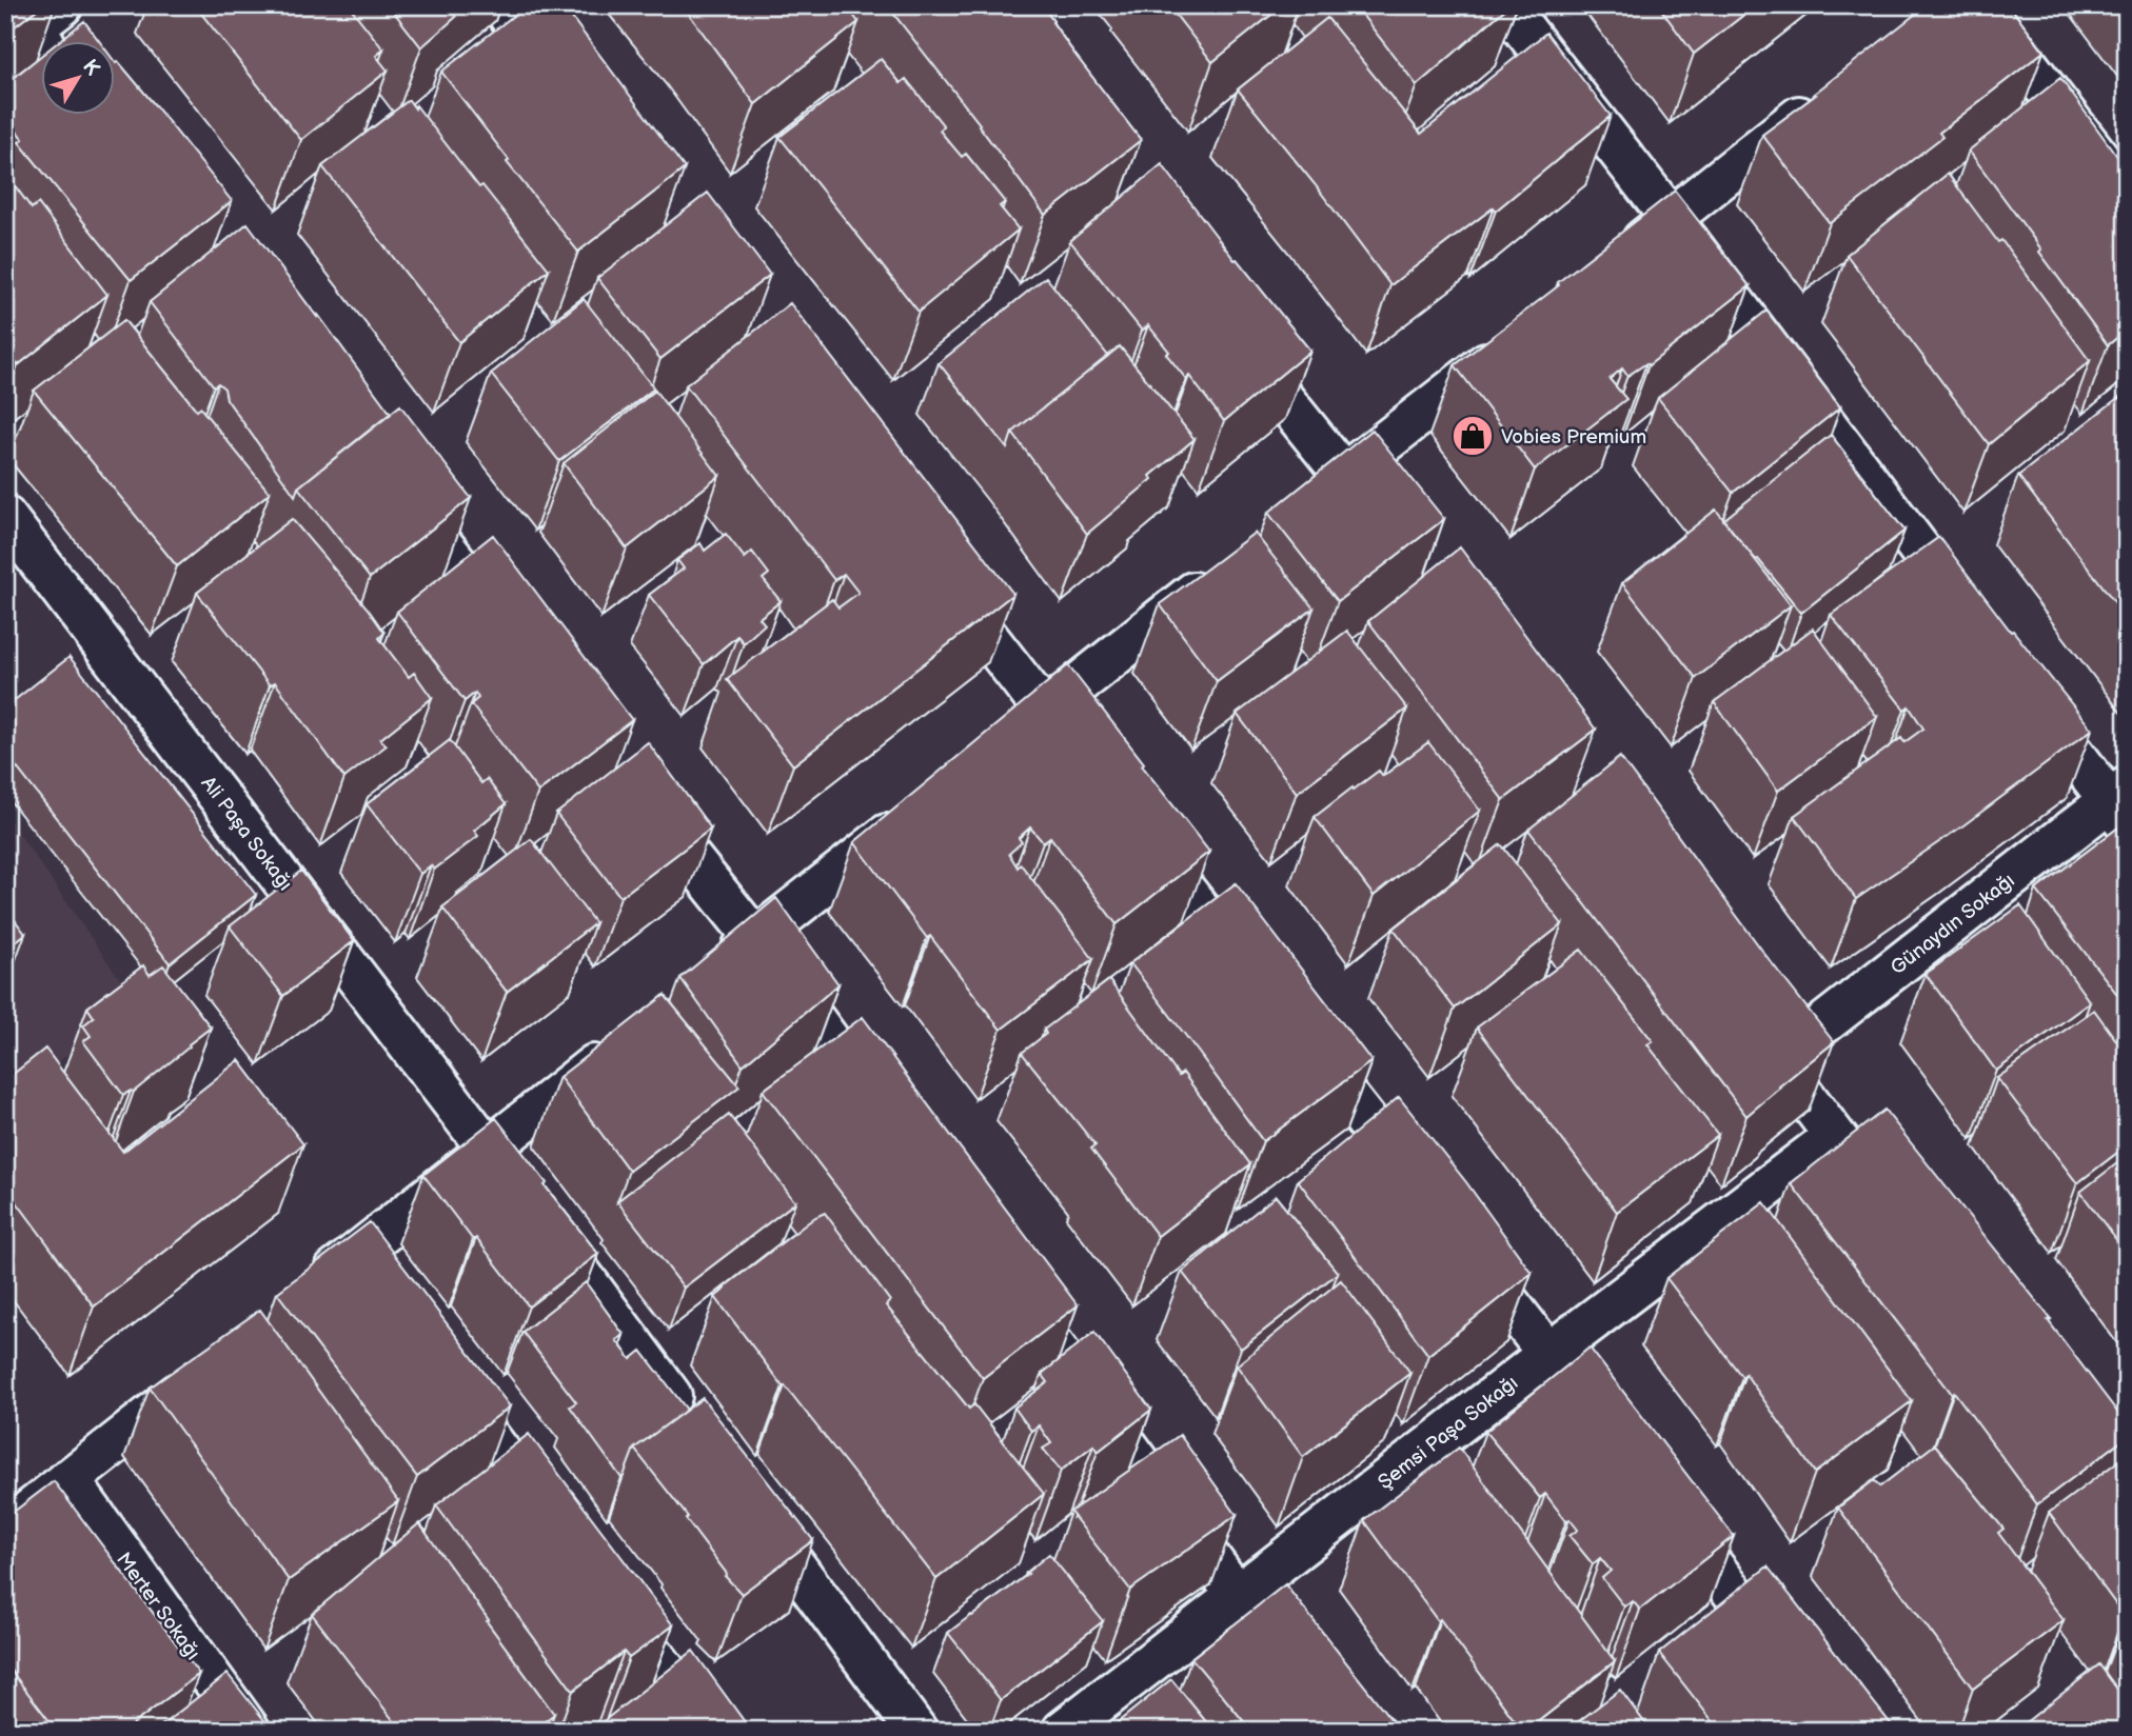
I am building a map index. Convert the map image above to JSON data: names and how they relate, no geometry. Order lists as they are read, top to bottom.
{
  "streets": {
    "street": [
      "Ali Paşa Sokağı",
      "Günaydın Sokağı",
      "Şemsi Paşa Sokağı",
      "Merter Sokağı"
    ]
  },
  "crossings": [
    ["Günaydın Sokağı", "Şemsi Paşa Sokağı"]
  ],
  "places": {
    "shop": ["Vobies Premium"]
  },
  "north": "top right"
}
